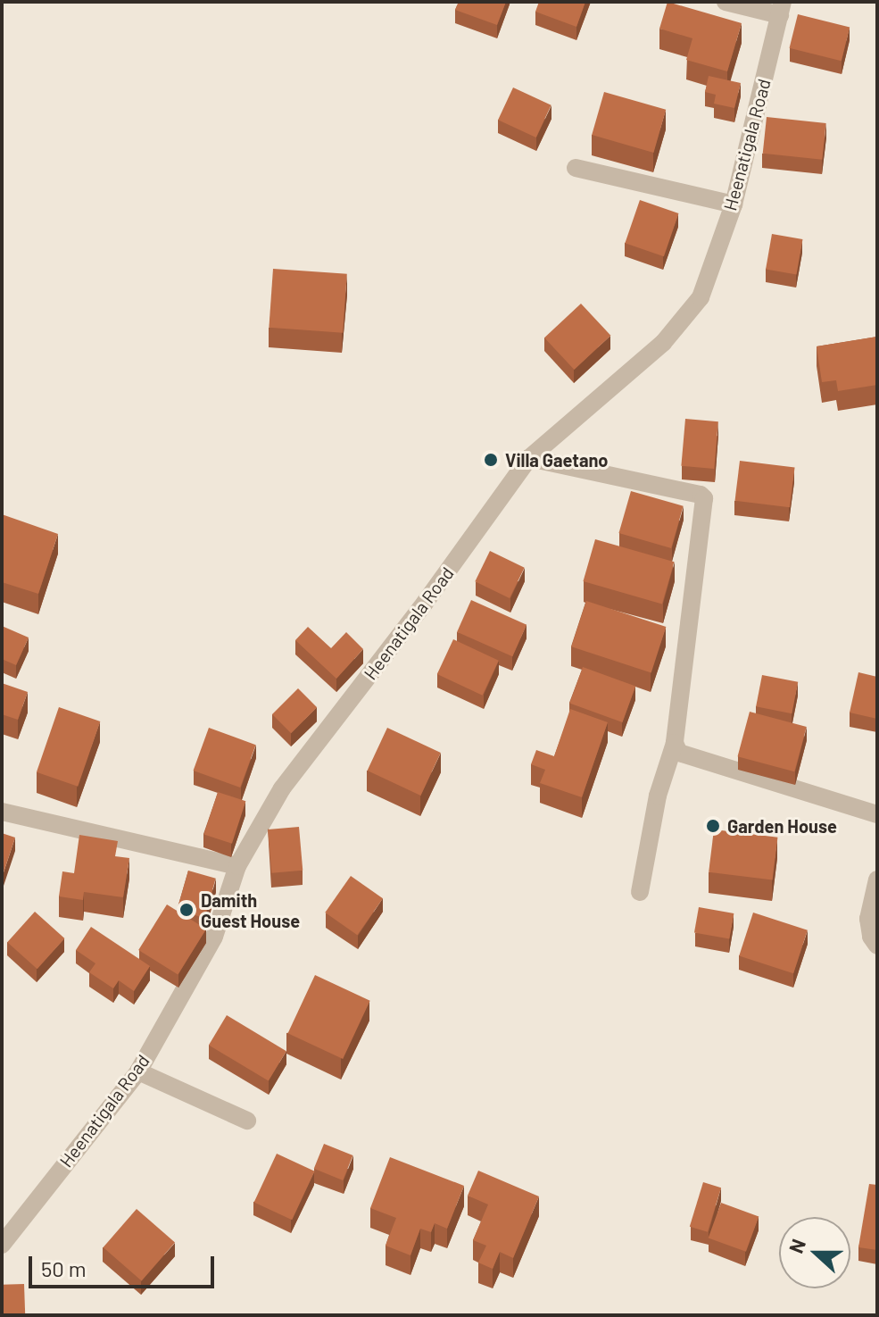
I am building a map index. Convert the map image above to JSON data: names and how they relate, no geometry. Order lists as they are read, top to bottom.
{
  "streets": {
    "street": ["Heenatigala Road"]
  },
  "places": ["Villa Gaetano", "Garden House", "Damith Guest House"],
  "scale_bar": "50 m",
  "north": "left"
}
